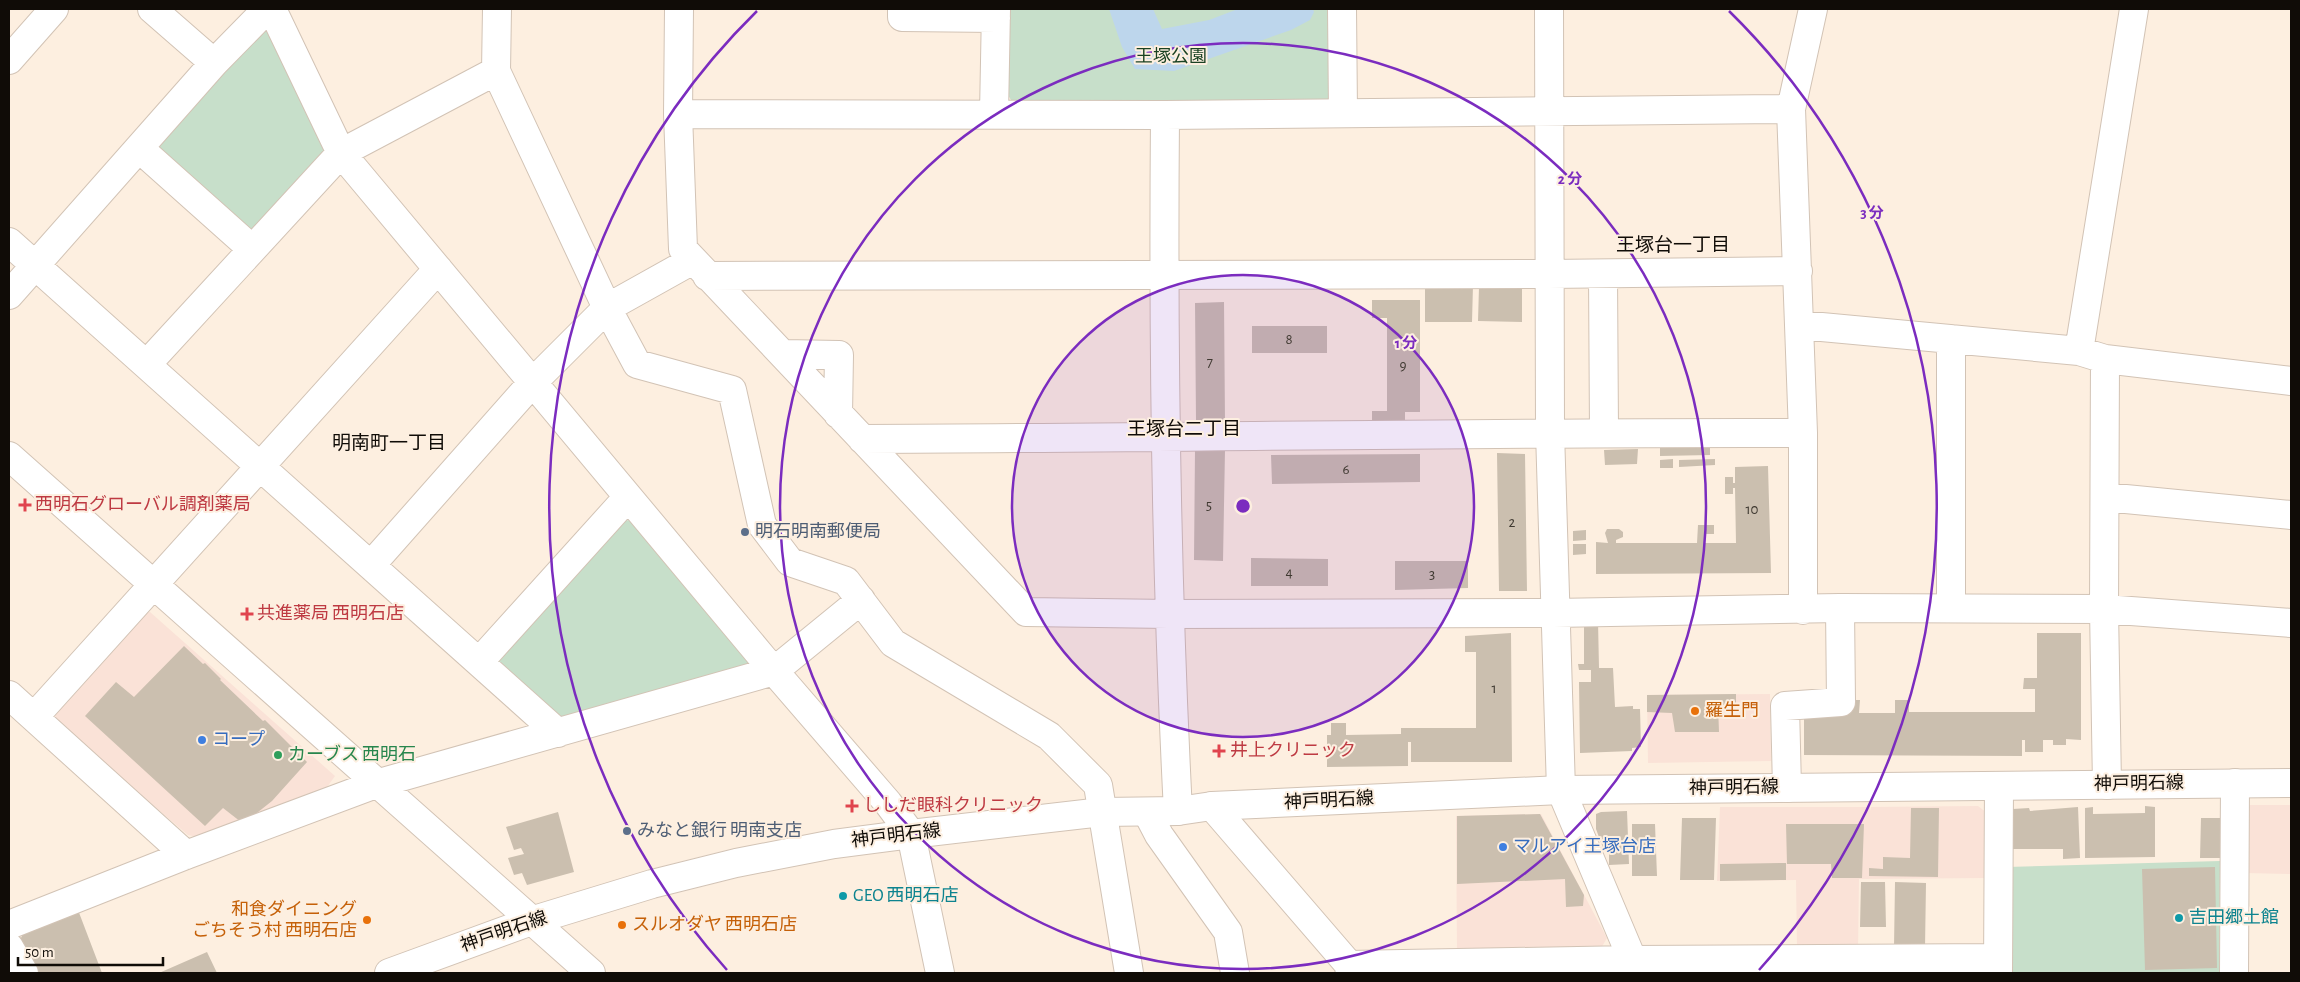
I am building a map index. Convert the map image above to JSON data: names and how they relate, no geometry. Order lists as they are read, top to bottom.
{
  "streets": {
    "street": ["神戸明石線"]
  },
  "districts": ["王塚台一丁目", "王塚台二丁目", "明南町一丁目"],
  "parks": ["王塚公園"],
  "places": {
    "health": [
      "西明石グローバル調剤薬局",
      "共進薬局 西明石店",
      "井上クリニック",
      "ししだ眼科クリニック"
    ],
    "other": [
      "明石明南郵便局",
      "羅生門",
      "コープ",
      "カーブス 西明石",
      "みなと銀行 明南支店",
      "マルアイ王塚台店",
      "GEO 西明石店",
      "吉田郷土館",
      "和食ダイニング ごちそう村 西明石店",
      "スルオダヤ 西明石店"
    ]
  },
  "house_numbers": [
    "8",
    "7",
    "9",
    "6",
    "5",
    "10",
    "2",
    "4",
    "3",
    "1"
  ],
  "scale_bar": "50 m",
  "rings": ["2 分", "3 分", "1 分"]
}
